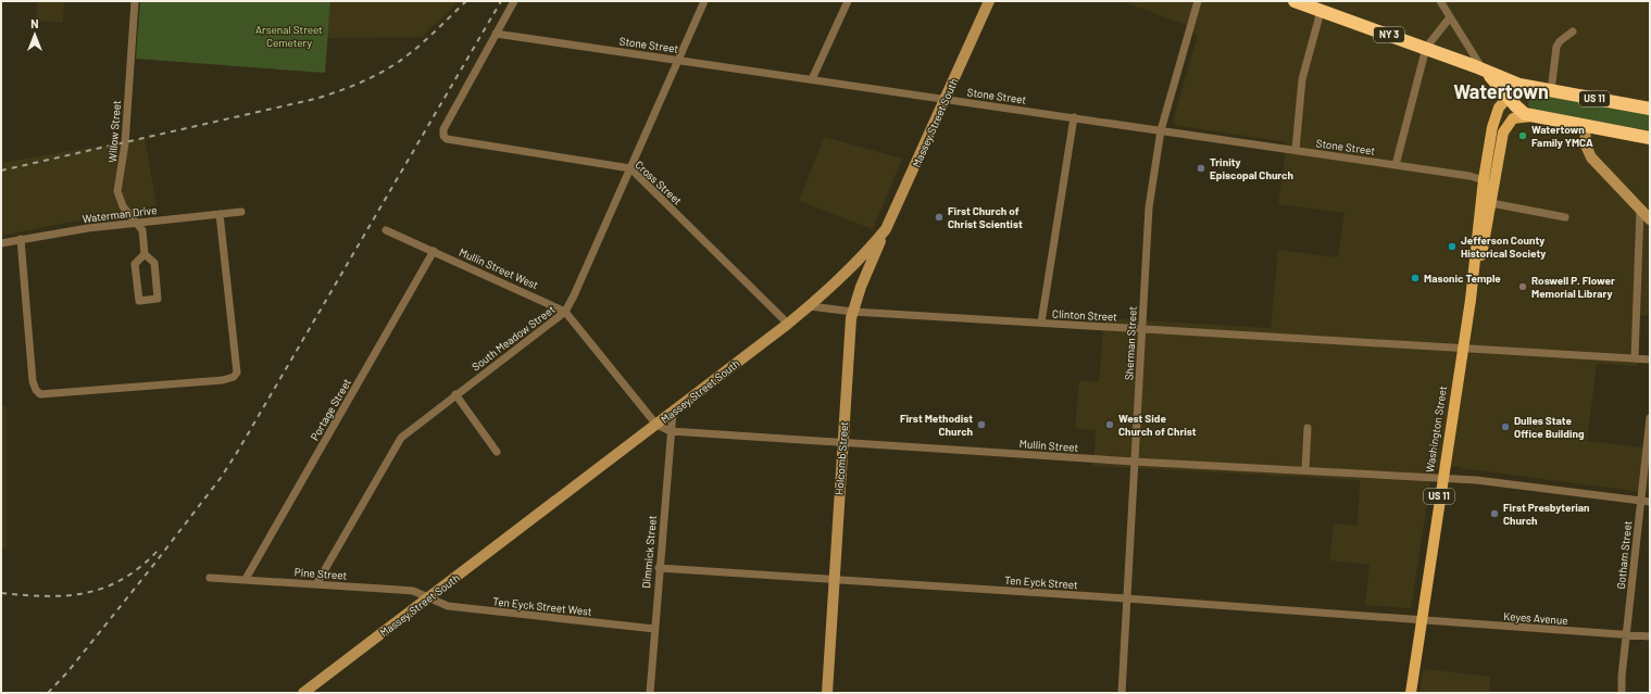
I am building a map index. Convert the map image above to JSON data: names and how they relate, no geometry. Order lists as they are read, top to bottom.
{
  "streets": {
    "highway": ["NY 3", "US 11"],
    "main road": ["Washington Street"],
    "street": [
      "Stone Street",
      "Massey Street South",
      "Willow Street",
      "Cross Street",
      "Waterman Drive",
      "Mullin Street West",
      "Clinton Street",
      "South Meadow Street",
      "Sherman Street",
      "Portage Street",
      "Mullin Street",
      "Holcomb Street",
      "Dimmick Street",
      "Gotham Street",
      "Pine Street",
      "Ten Eyck Street",
      "Ten Eyck Street West",
      "Keyes Avenue"
    ]
  },
  "crossings": [
    ["NY 3", "US 11"],
    ["NY 3", "Washington Street"],
    ["Stone Street", "Massey Street South"],
    ["Stone Street", "Cross Street"],
    ["Stone Street", "South Meadow Street"],
    ["Stone Street", "Sherman Street"],
    ["Stone Street", "Washington Street"],
    ["US 11", "Washington Street"],
    ["Massey Street South", "Cross Street"],
    ["Massey Street South", "Mullin Street West"],
    ["Massey Street South", "Clinton Street"],
    ["Massey Street South", "Mullin Street"],
    ["Massey Street South", "Holcomb Street"],
    ["Massey Street South", "Dimmick Street"],
    ["Massey Street South", "Pine Street"],
    ["Massey Street South", "Ten Eyck Street West"],
    ["Willow Street", "Waterman Drive"],
    ["Cross Street", "South Meadow Street"],
    ["Mullin Street West", "South Meadow Street"],
    ["Mullin Street West", "Portage Street"],
    ["Mullin Street West", "Mullin Street"],
    ["Clinton Street", "Sherman Street"],
    ["Clinton Street", "Washington Street"],
    ["Clinton Street", "Holcomb Street"],
    ["South Meadow Street", "Pine Street"],
    ["Sherman Street", "Mullin Street"],
    ["Sherman Street", "Ten Eyck Street"],
    ["Portage Street", "Pine Street"],
    ["Washington Street", "Mullin Street"],
    ["Washington Street", "Ten Eyck Street"],
    ["Washington Street", "Keyes Avenue"],
    ["Mullin Street", "Holcomb Street"],
    ["Mullin Street", "Dimmick Street"],
    ["Mullin Street", "Gotham Street"],
    ["Holcomb Street", "Ten Eyck Street"],
    ["Dimmick Street", "Ten Eyck Street"],
    ["Dimmick Street", "Ten Eyck Street West"],
    ["Gotham Street", "Keyes Avenue"],
    ["Pine Street", "Ten Eyck Street West"],
    ["Ten Eyck Street", "Keyes Avenue"]
  ],
  "districts": ["Watertown"],
  "parks": ["Arsenal Street Cemetery"],
  "places": [
    "Watertown Family YMCA",
    "Trinity Episcopal Church",
    "First Church of Christ Scientist",
    "Jefferson County Historical Society",
    "Masonic Temple",
    "Roswell P. Flower Memorial Library",
    "First Methodist Church",
    "West Side Church of Christ",
    "Dulles State Office Building",
    "First Presbyterian Church"
  ],
  "north": "top"
}
